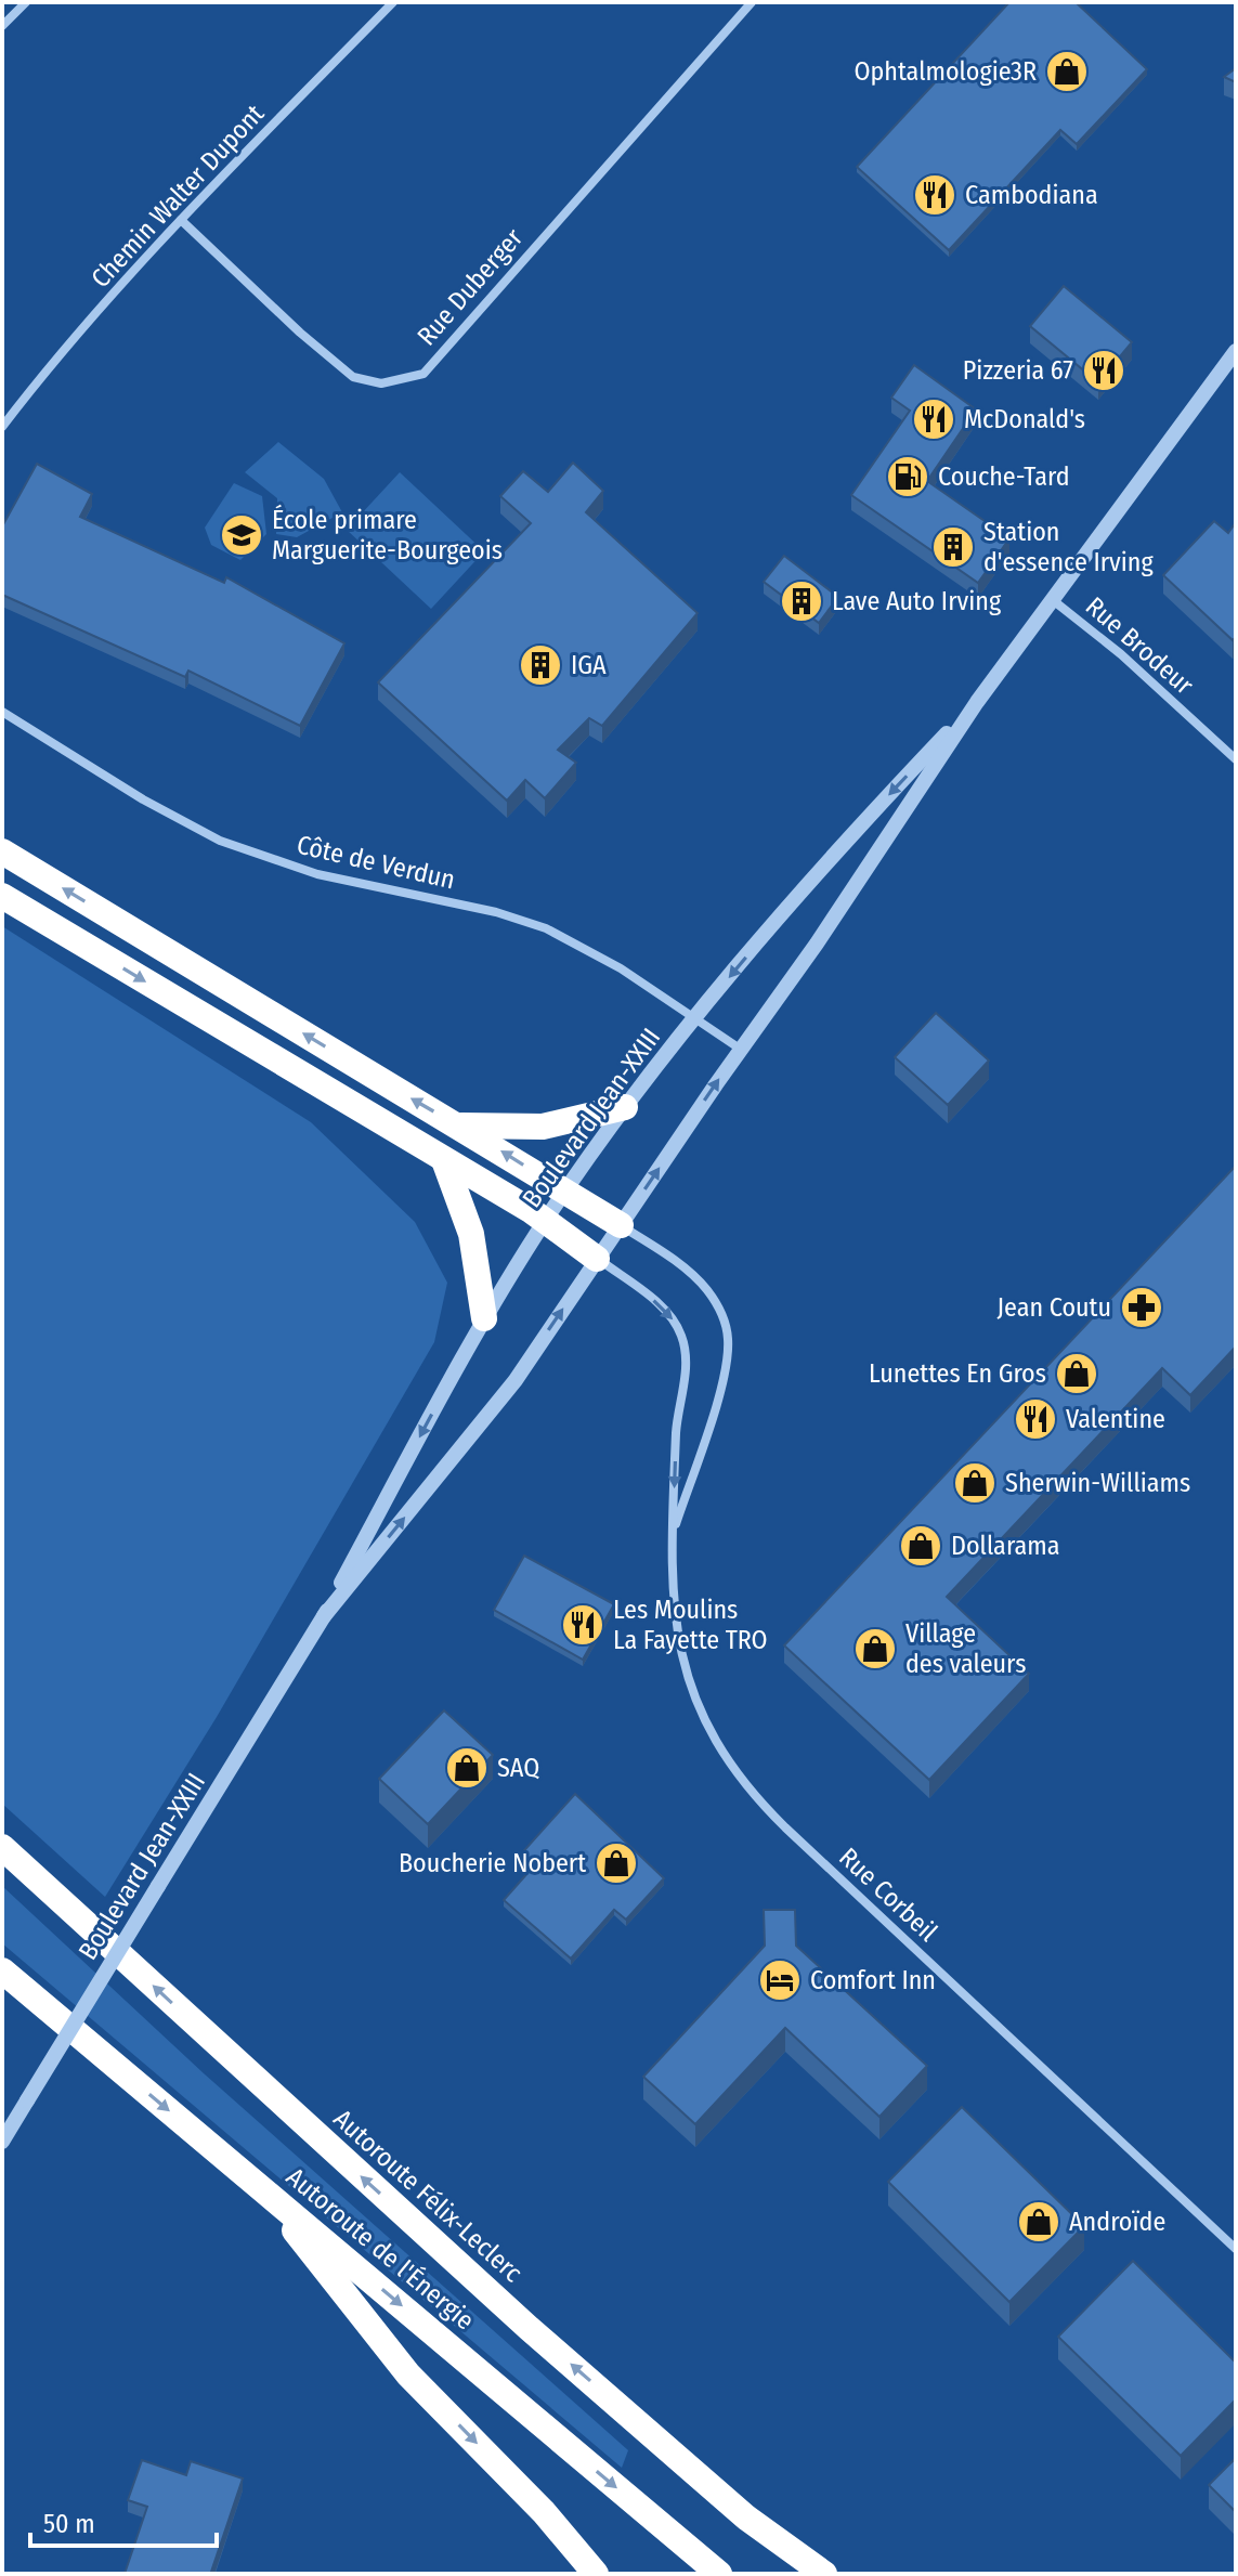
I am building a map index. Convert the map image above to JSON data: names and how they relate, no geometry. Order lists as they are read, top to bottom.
{
  "streets": {
    "highway": ["Autoroute Félix-Leclerc", "Autoroute de l'Énergie"],
    "street": [
      "Chemin Walter Dupont",
      "Rue Duberger",
      "Rue Brodeur",
      "Côte de Verdun",
      "Boulevard Jean-XXIII",
      "Rue Corbeil"
    ]
  },
  "crossings": [
    ["Chemin Walter Dupont", "Rue Duberger"],
    ["Rue Brodeur", "Boulevard Jean-XXIII"],
    ["Côte de Verdun", "Boulevard Jean-XXIII"],
    ["Boulevard Jean-XXIII", "Rue Corbeil"]
  ],
  "places": {
    "shop": [
      "Ophtalmologie3R",
      "Lunettes En Gros",
      "Sherwin-Williams",
      "Dollarama",
      "Village des valeurs",
      "SAQ",
      "Boucherie Nobert",
      "Androïde"
    ],
    "restaurant": [
      "Cambodiana",
      "Pizzeria 67",
      "McDonald's",
      "Valentine",
      "Les Moulins La Fayette TRO"
    ],
    "fuel station": ["Couche-Tard"],
    "school or university": ["École primare Marguerite-Bourgeois"],
    "building": ["Station d'essence Irving", "Lave Auto Irving", "IGA"],
    "pharmacy": ["Jean Coutu"],
    "hotel": ["Comfort Inn"]
  },
  "scale_bar": "50 m"
}
